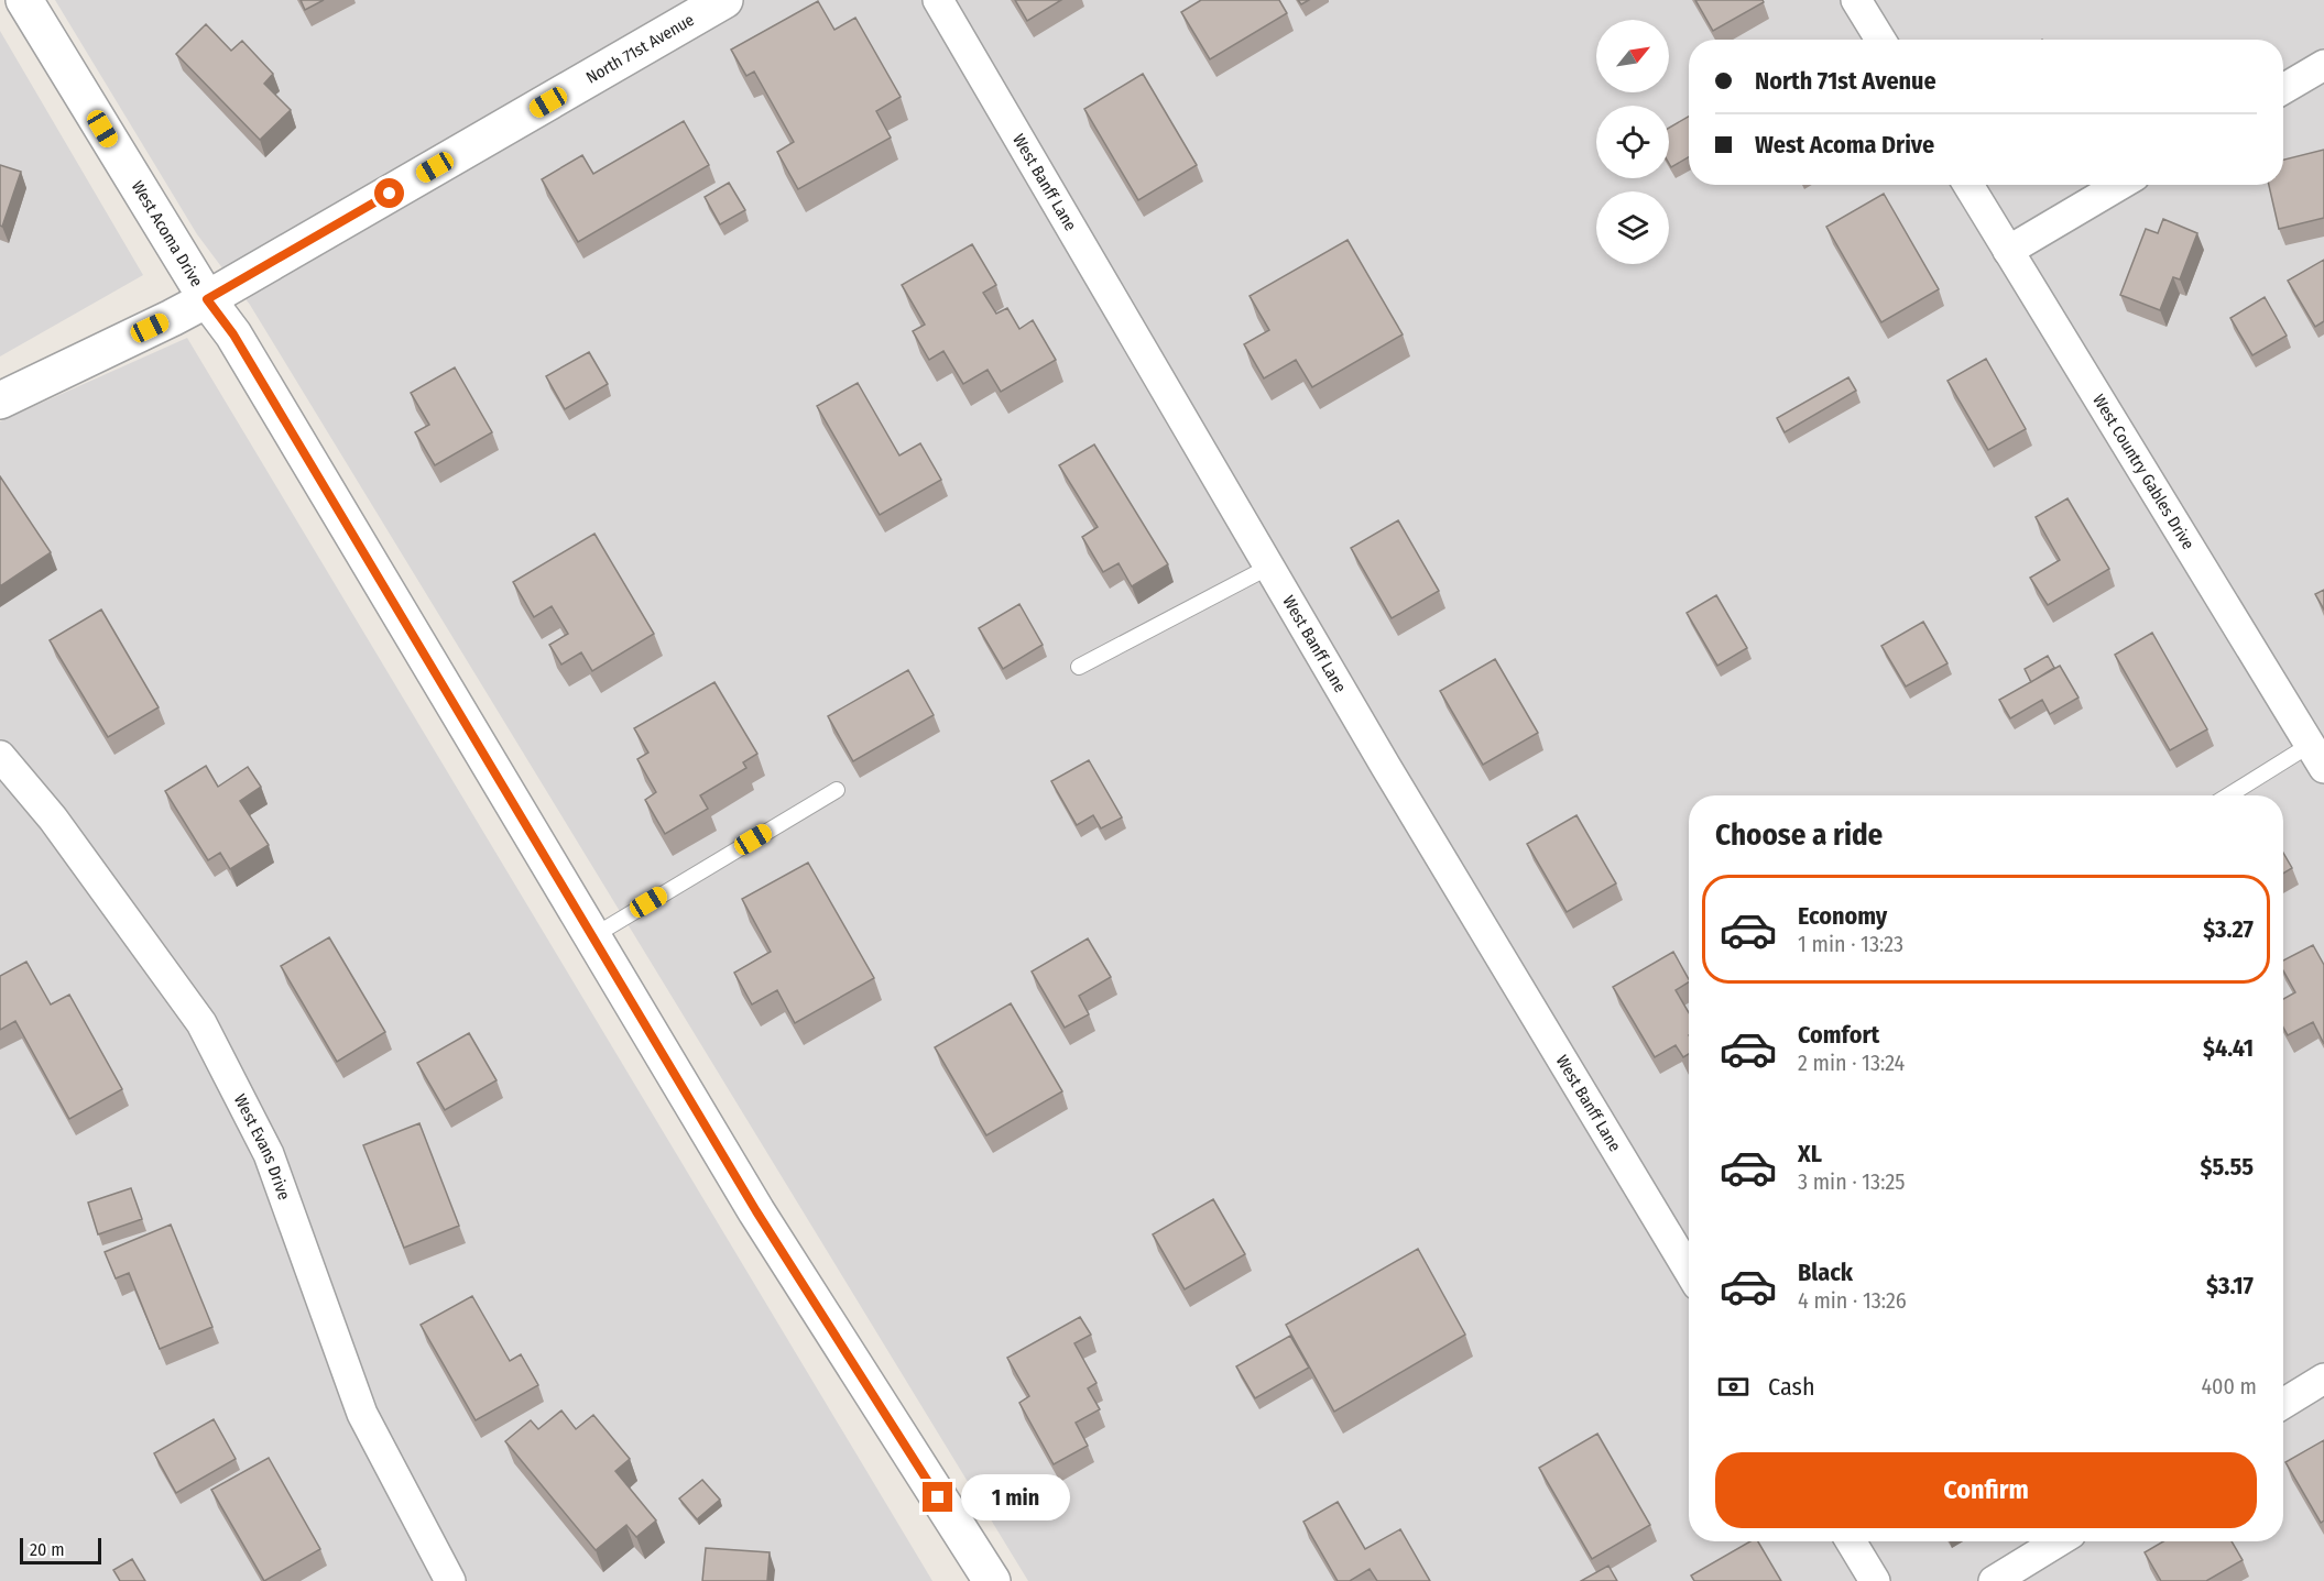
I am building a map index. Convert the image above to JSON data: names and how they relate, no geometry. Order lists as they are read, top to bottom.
{
  "streets": {
    "street": [
      "North 71st Avenue",
      "West Banff Lane",
      "West Acoma Drive",
      "West Country Gables Drive",
      "West Evans Drive"
    ]
  },
  "crossings": [
    ["North 71st Avenue", "West Acoma Drive"]
  ],
  "scale_bar": "20 m",
  "north": "top right",
  "page": {
    "banner": ["North 71st Avenue", "West Acoma Drive"],
    "heading": "Choose a ride",
    "list": [
      {
        "name": "Economy",
        "note": "1 min · 13:23",
        "value": "$3.27"
      },
      {
        "name": "Comfort",
        "note": "2 min · 13:24",
        "value": "$4.41"
      },
      {
        "name": "XL",
        "note": "3 min · 13:25",
        "value": "$5.55"
      },
      {
        "name": "Black",
        "note": "4 min · 13:26",
        "value": "$3.17"
      }
    ],
    "pay": ["Cash", "400 m"],
    "buttons": "Confirm",
    "bubble": "1 min",
    "scale": "20 m"
  }
}
